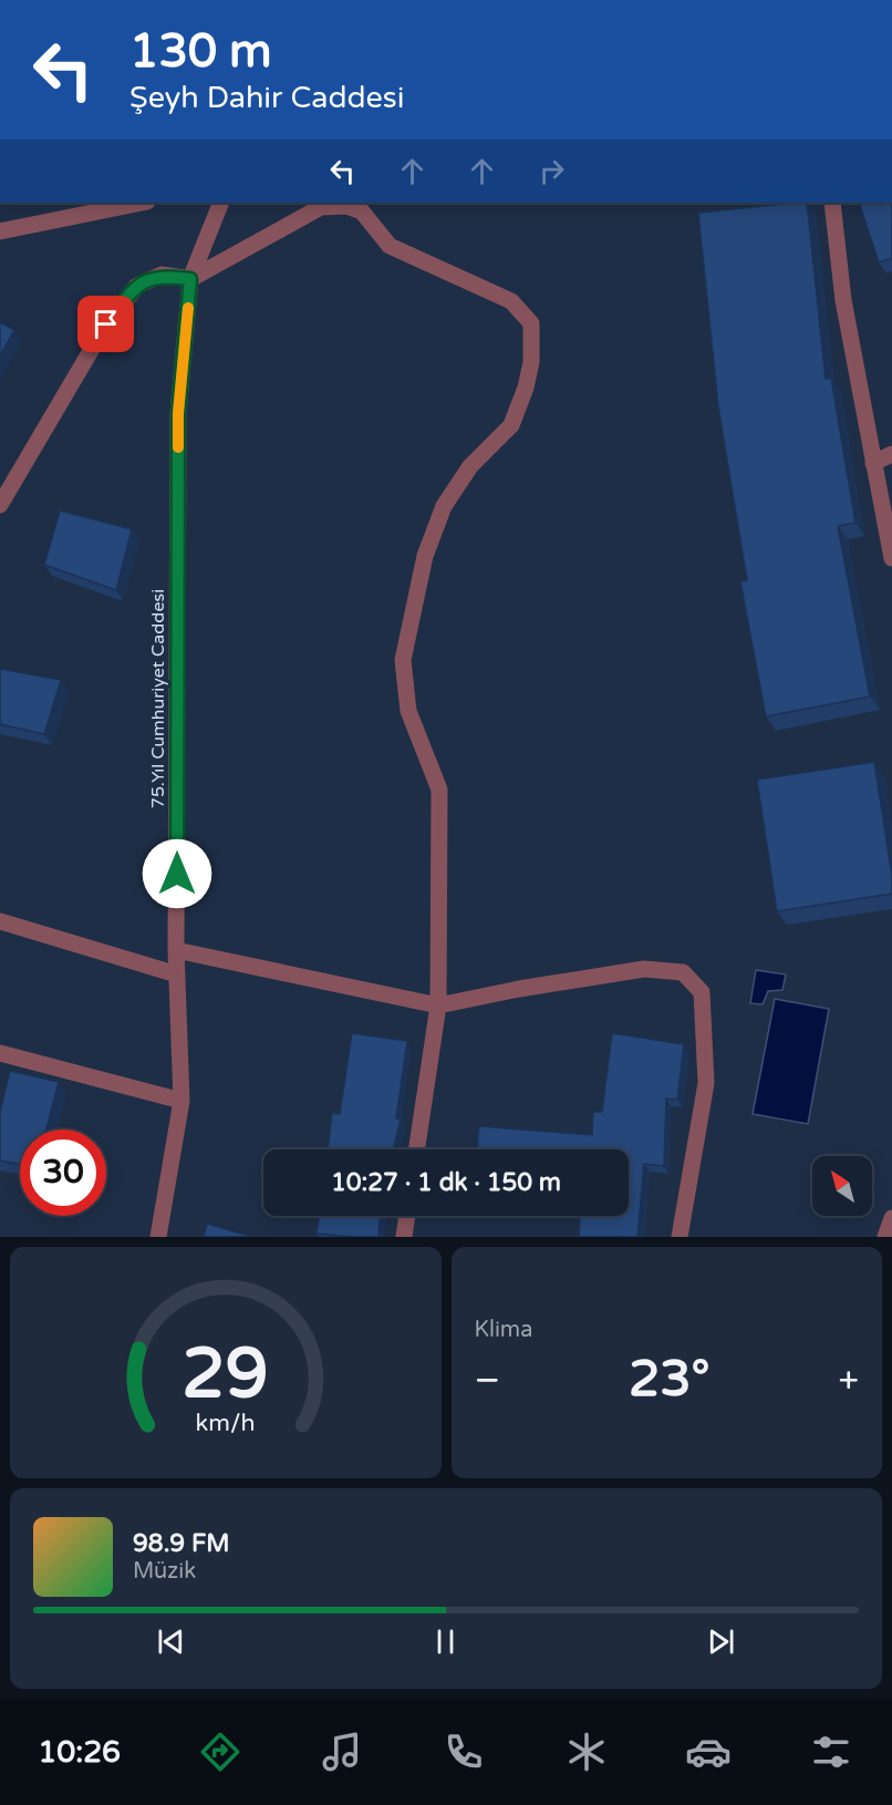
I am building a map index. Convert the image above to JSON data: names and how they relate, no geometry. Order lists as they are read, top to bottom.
{
  "streets": {
    "street": ["75.Yıl Cumhuriyet Caddesi"]
  },
  "north": "top left",
  "page": {
    "turn": ["130 m", "Şeyh Dahir Caddesi"],
    "limit": "30",
    "trip": "10:27 · 1 dk · 150 m",
    "tile": "Klima",
    "heat": ["−", "23°", "+"],
    "song": ["98.9 FM", "Müzik"],
    "tabs": "10:26",
    "gauge": ["29", "km/h"]
  }
}
